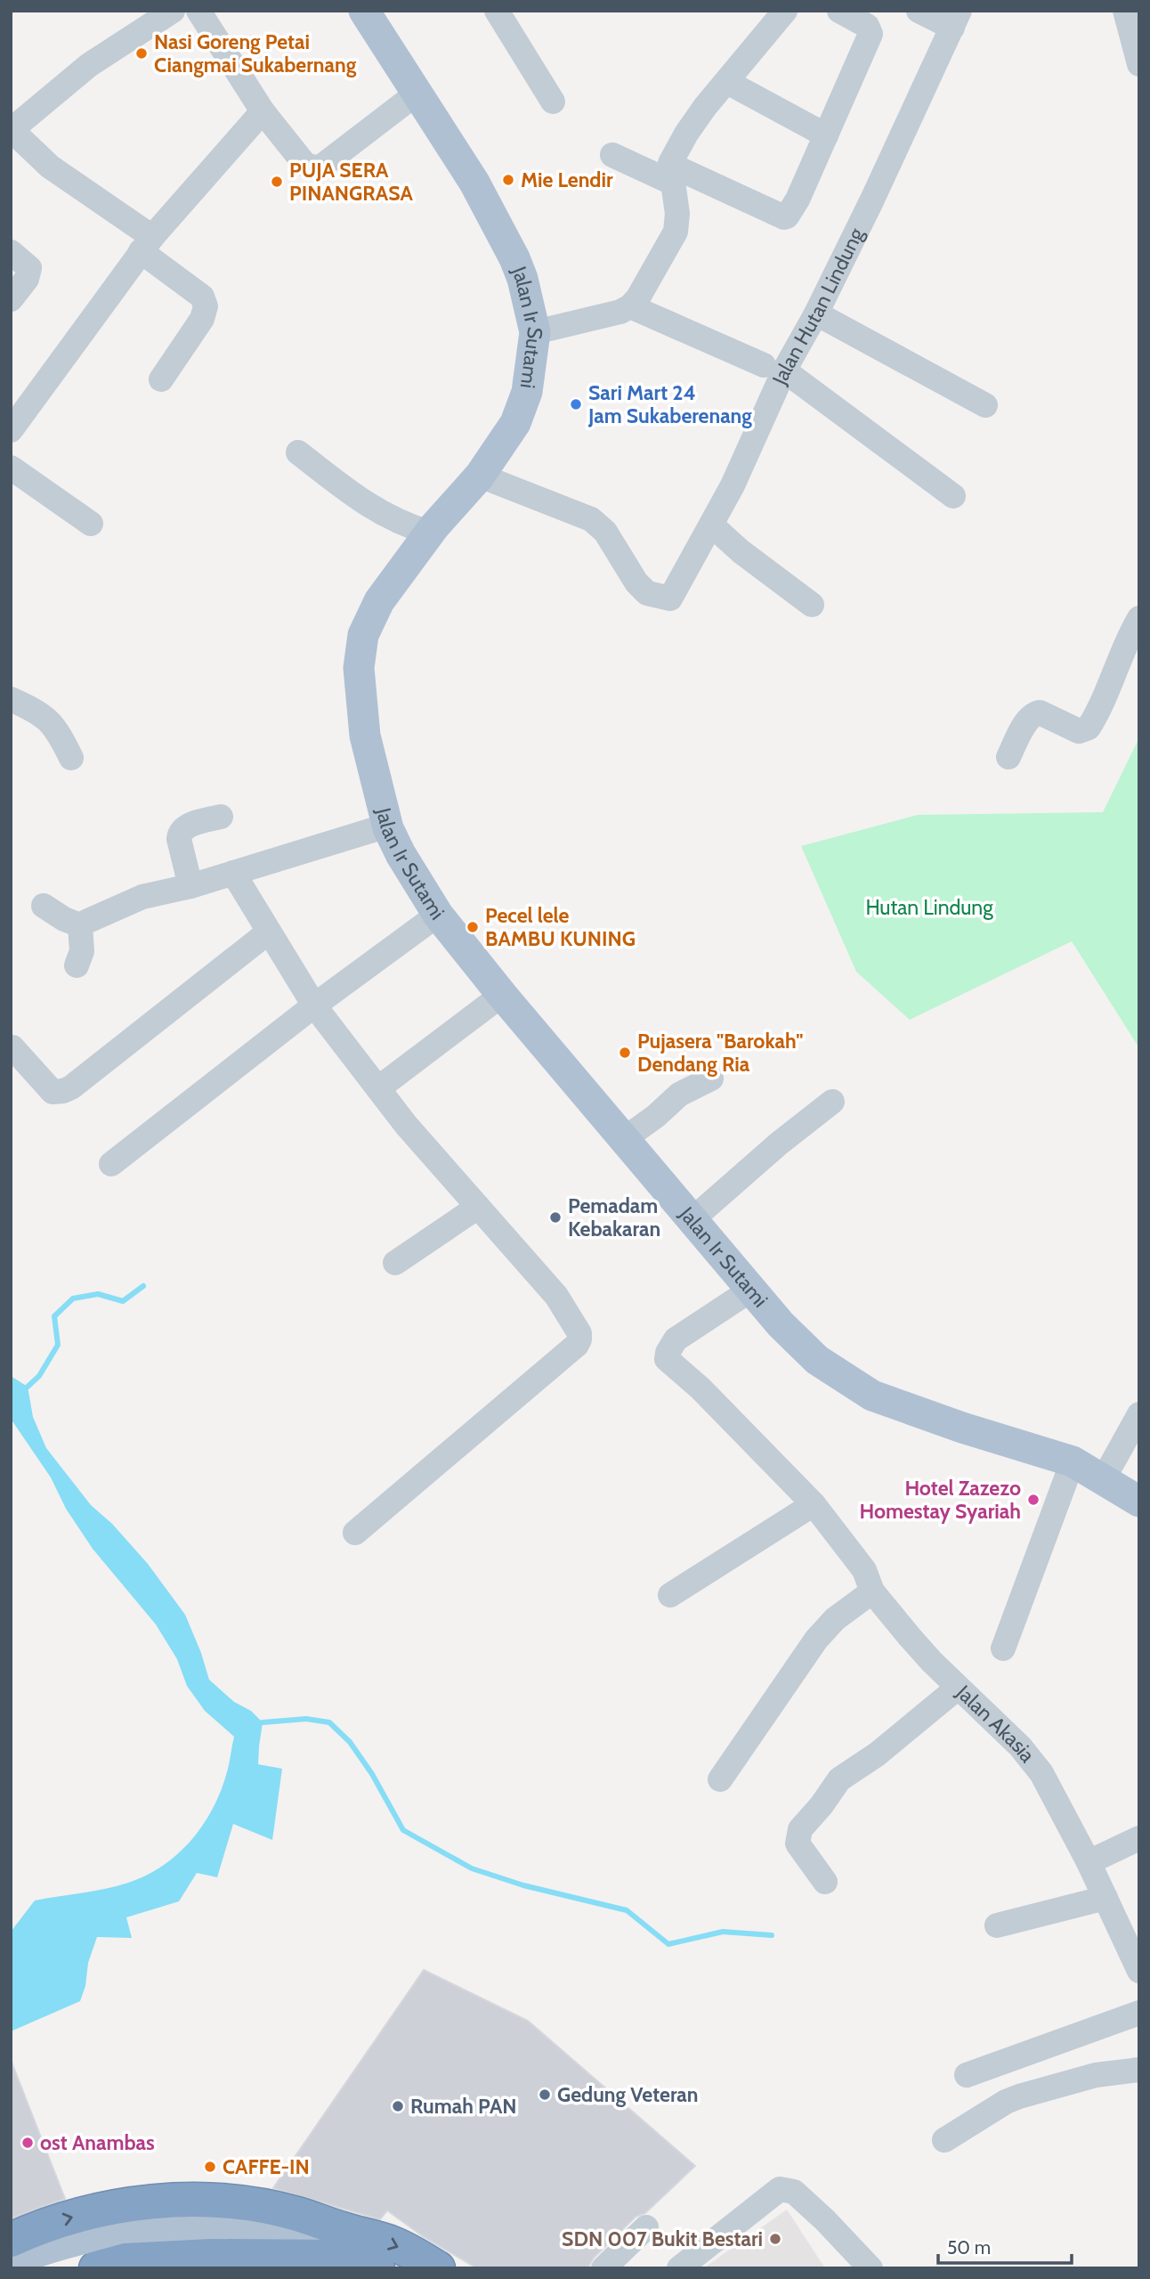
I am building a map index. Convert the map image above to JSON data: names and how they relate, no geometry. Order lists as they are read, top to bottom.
{
  "streets": {
    "main road": ["Jalan Ir Sutami"],
    "street": ["Jalan Hutan Lindung", "Jalan Akasia"]
  },
  "crossings": [
    ["Jalan Hutan Lindung", "Jalan Ir Sutami"],
    ["Jalan Ir Sutami", "Jalan Akasia"]
  ],
  "parks": ["Hutan Lindung"],
  "places": [
    "Nasi Goreng Petai Ciangmai Sukabernang",
    "Mie Lendir",
    "PUJA SERA PINANGRASA",
    "Sari Mart 24 Jam Sukaberenang",
    "Pecel lele BAMBU KUNING",
    "Pujasera \"Barokah\" Dendang Ria",
    "Pemadam Kebakaran",
    "Hotel Zazezo Homestay Syariah",
    "Gedung Veteran",
    "Rumah PAN",
    "ost Anambas",
    "CAFFE-IN",
    "SDN 007 Bukit Bestari"
  ],
  "scale_bar": "50 m"
}
